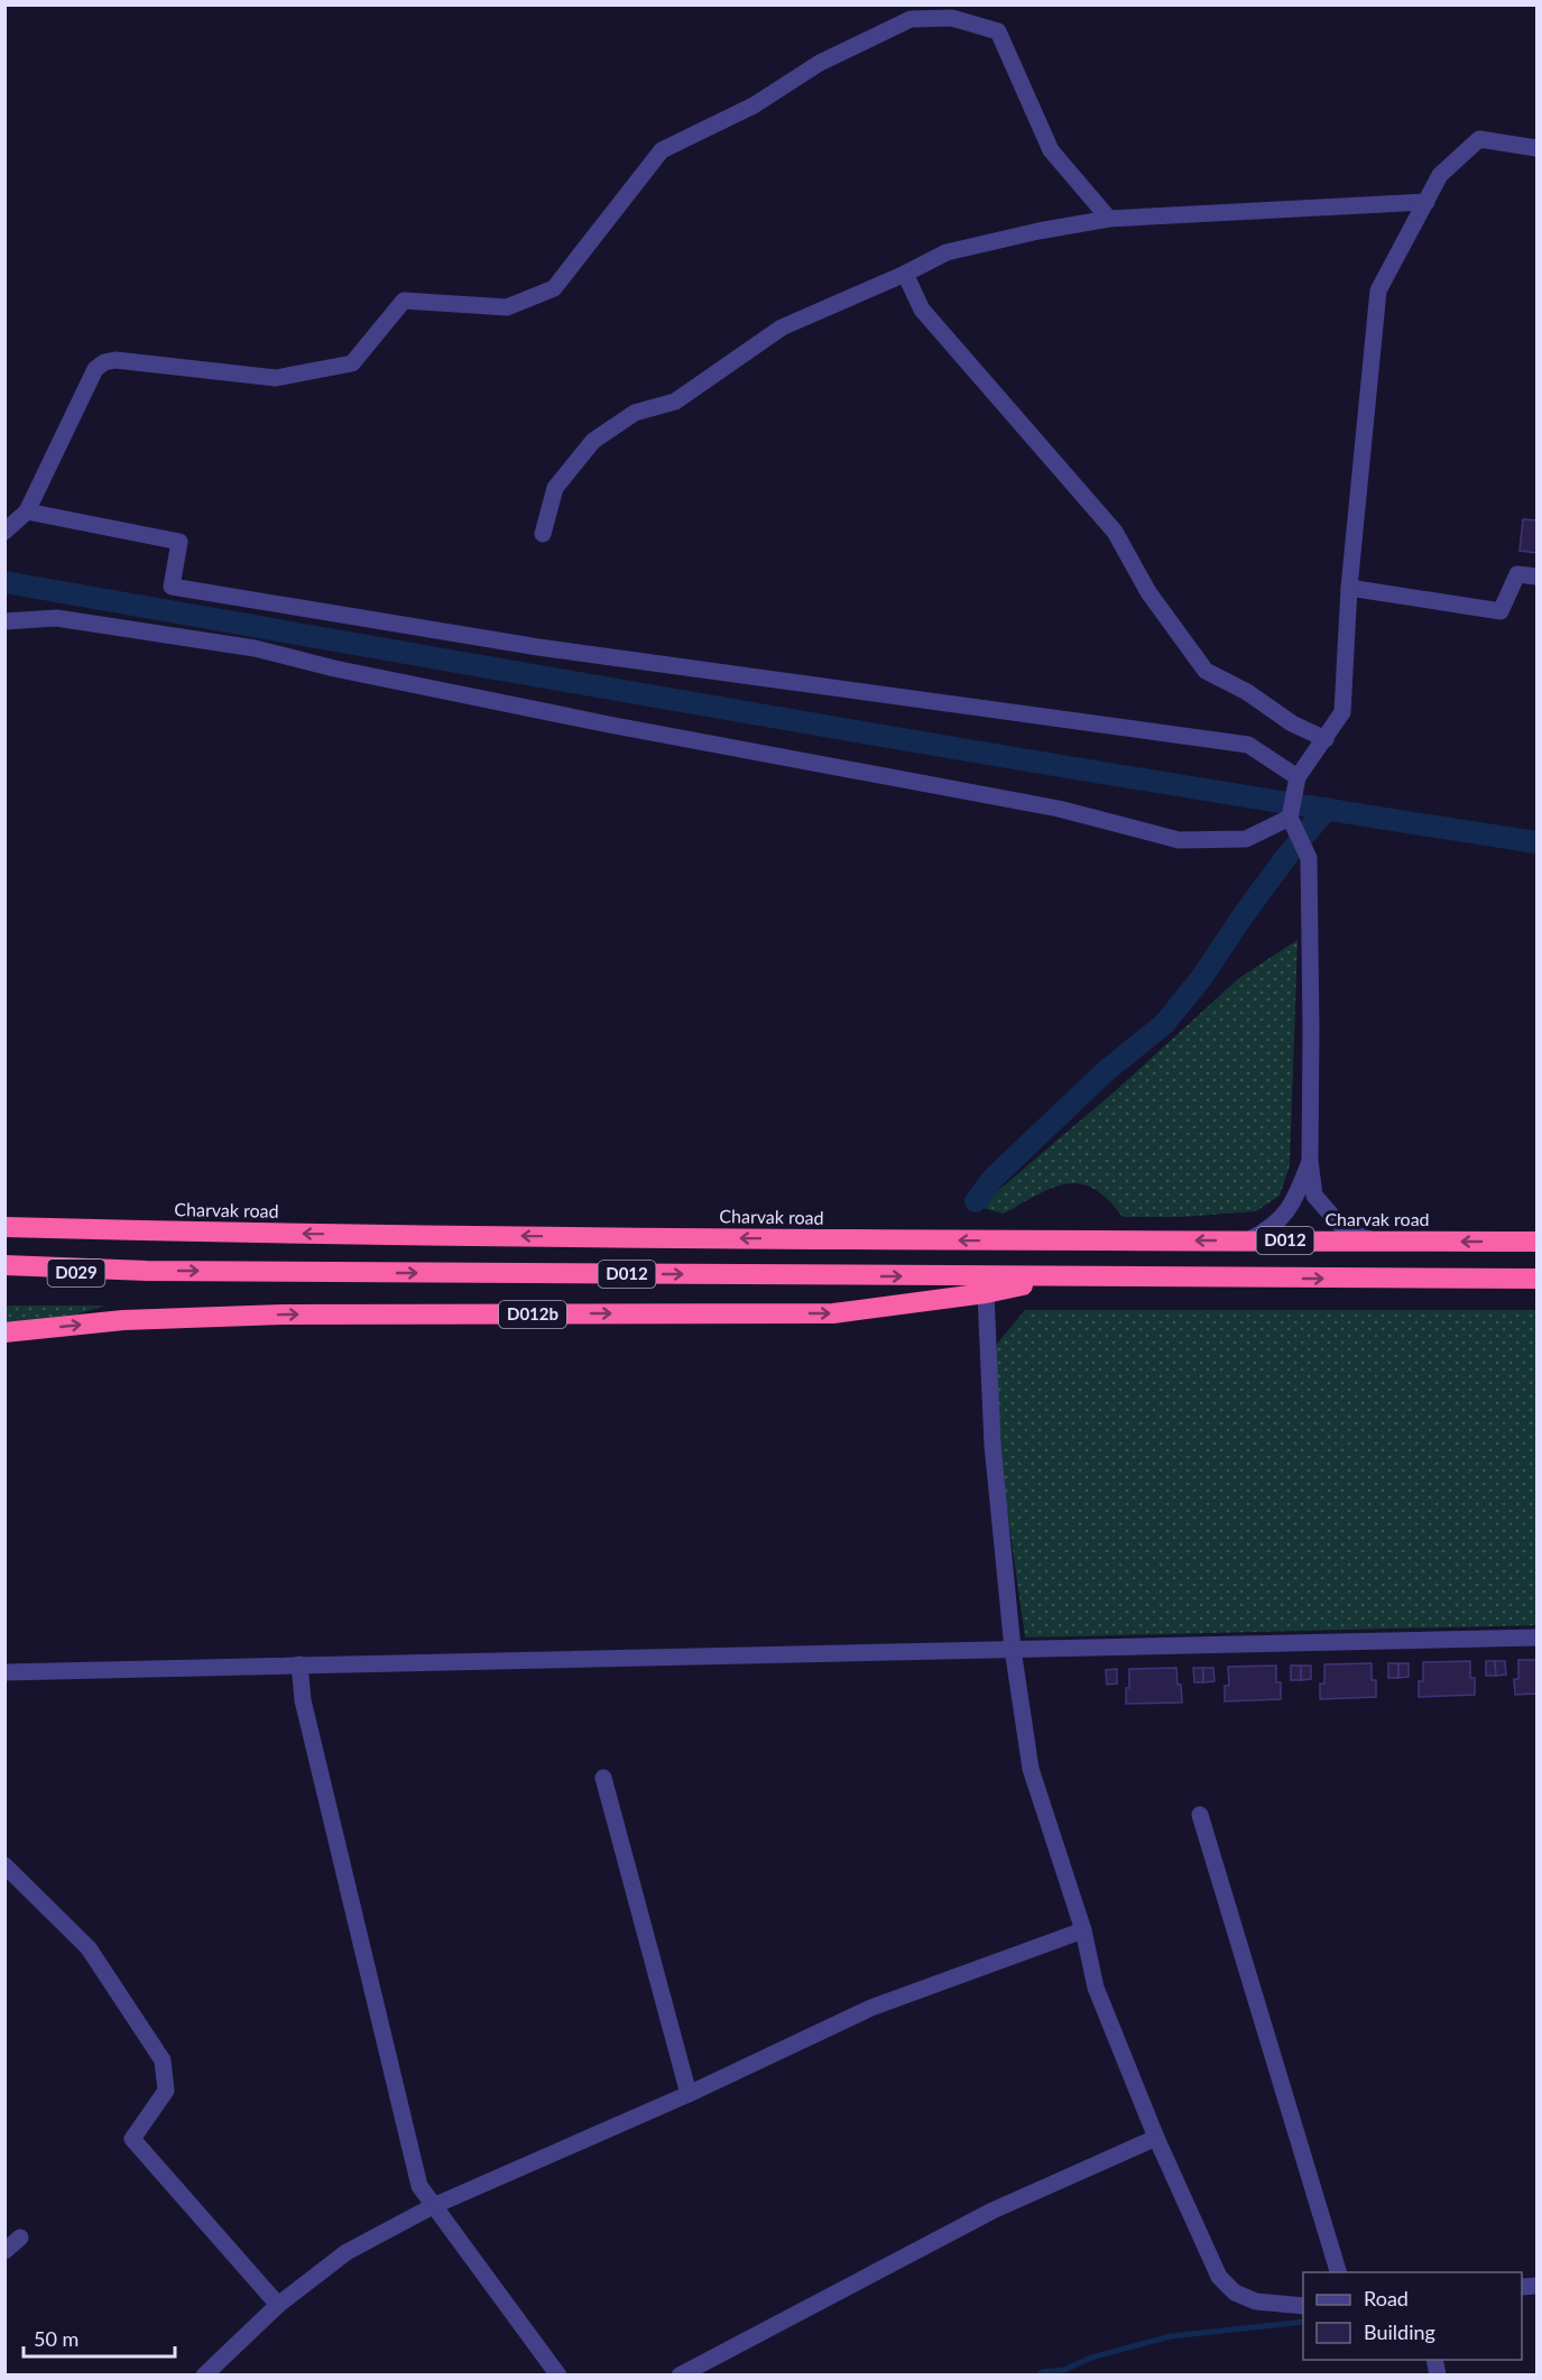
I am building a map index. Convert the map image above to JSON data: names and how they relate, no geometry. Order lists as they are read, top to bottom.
{
  "streets": {
    "highway": [
      "Charvak road",
      "D012",
      "D029",
      "D012b"
    ]
  },
  "crossings": [
    ["D012", "D029"],
    ["D012", "D012b"]
  ],
  "legend": ["Road", "Building"],
  "scale_bar": "50 m"
}
